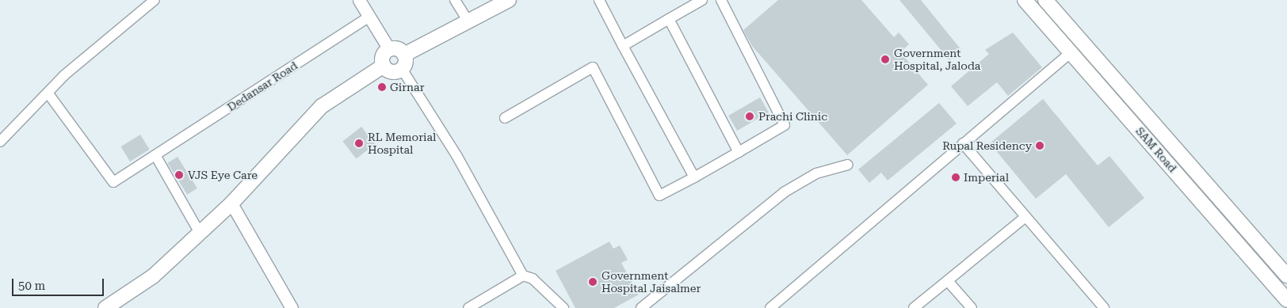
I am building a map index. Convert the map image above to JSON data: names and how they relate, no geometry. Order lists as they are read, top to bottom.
{
  "streets": {
    "main road": ["SAM Road"],
    "street": ["Dedansar Road"]
  },
  "places": [
    "Government Hospital, Jaloda",
    "Girnar",
    "Prachi Clinic",
    "RL Memorial Hospital",
    "Rupal Residency",
    "VJS Eye Care",
    "Imperial",
    "Government Hospital Jaisalmer"
  ],
  "scale_bar": "50 m"
}
